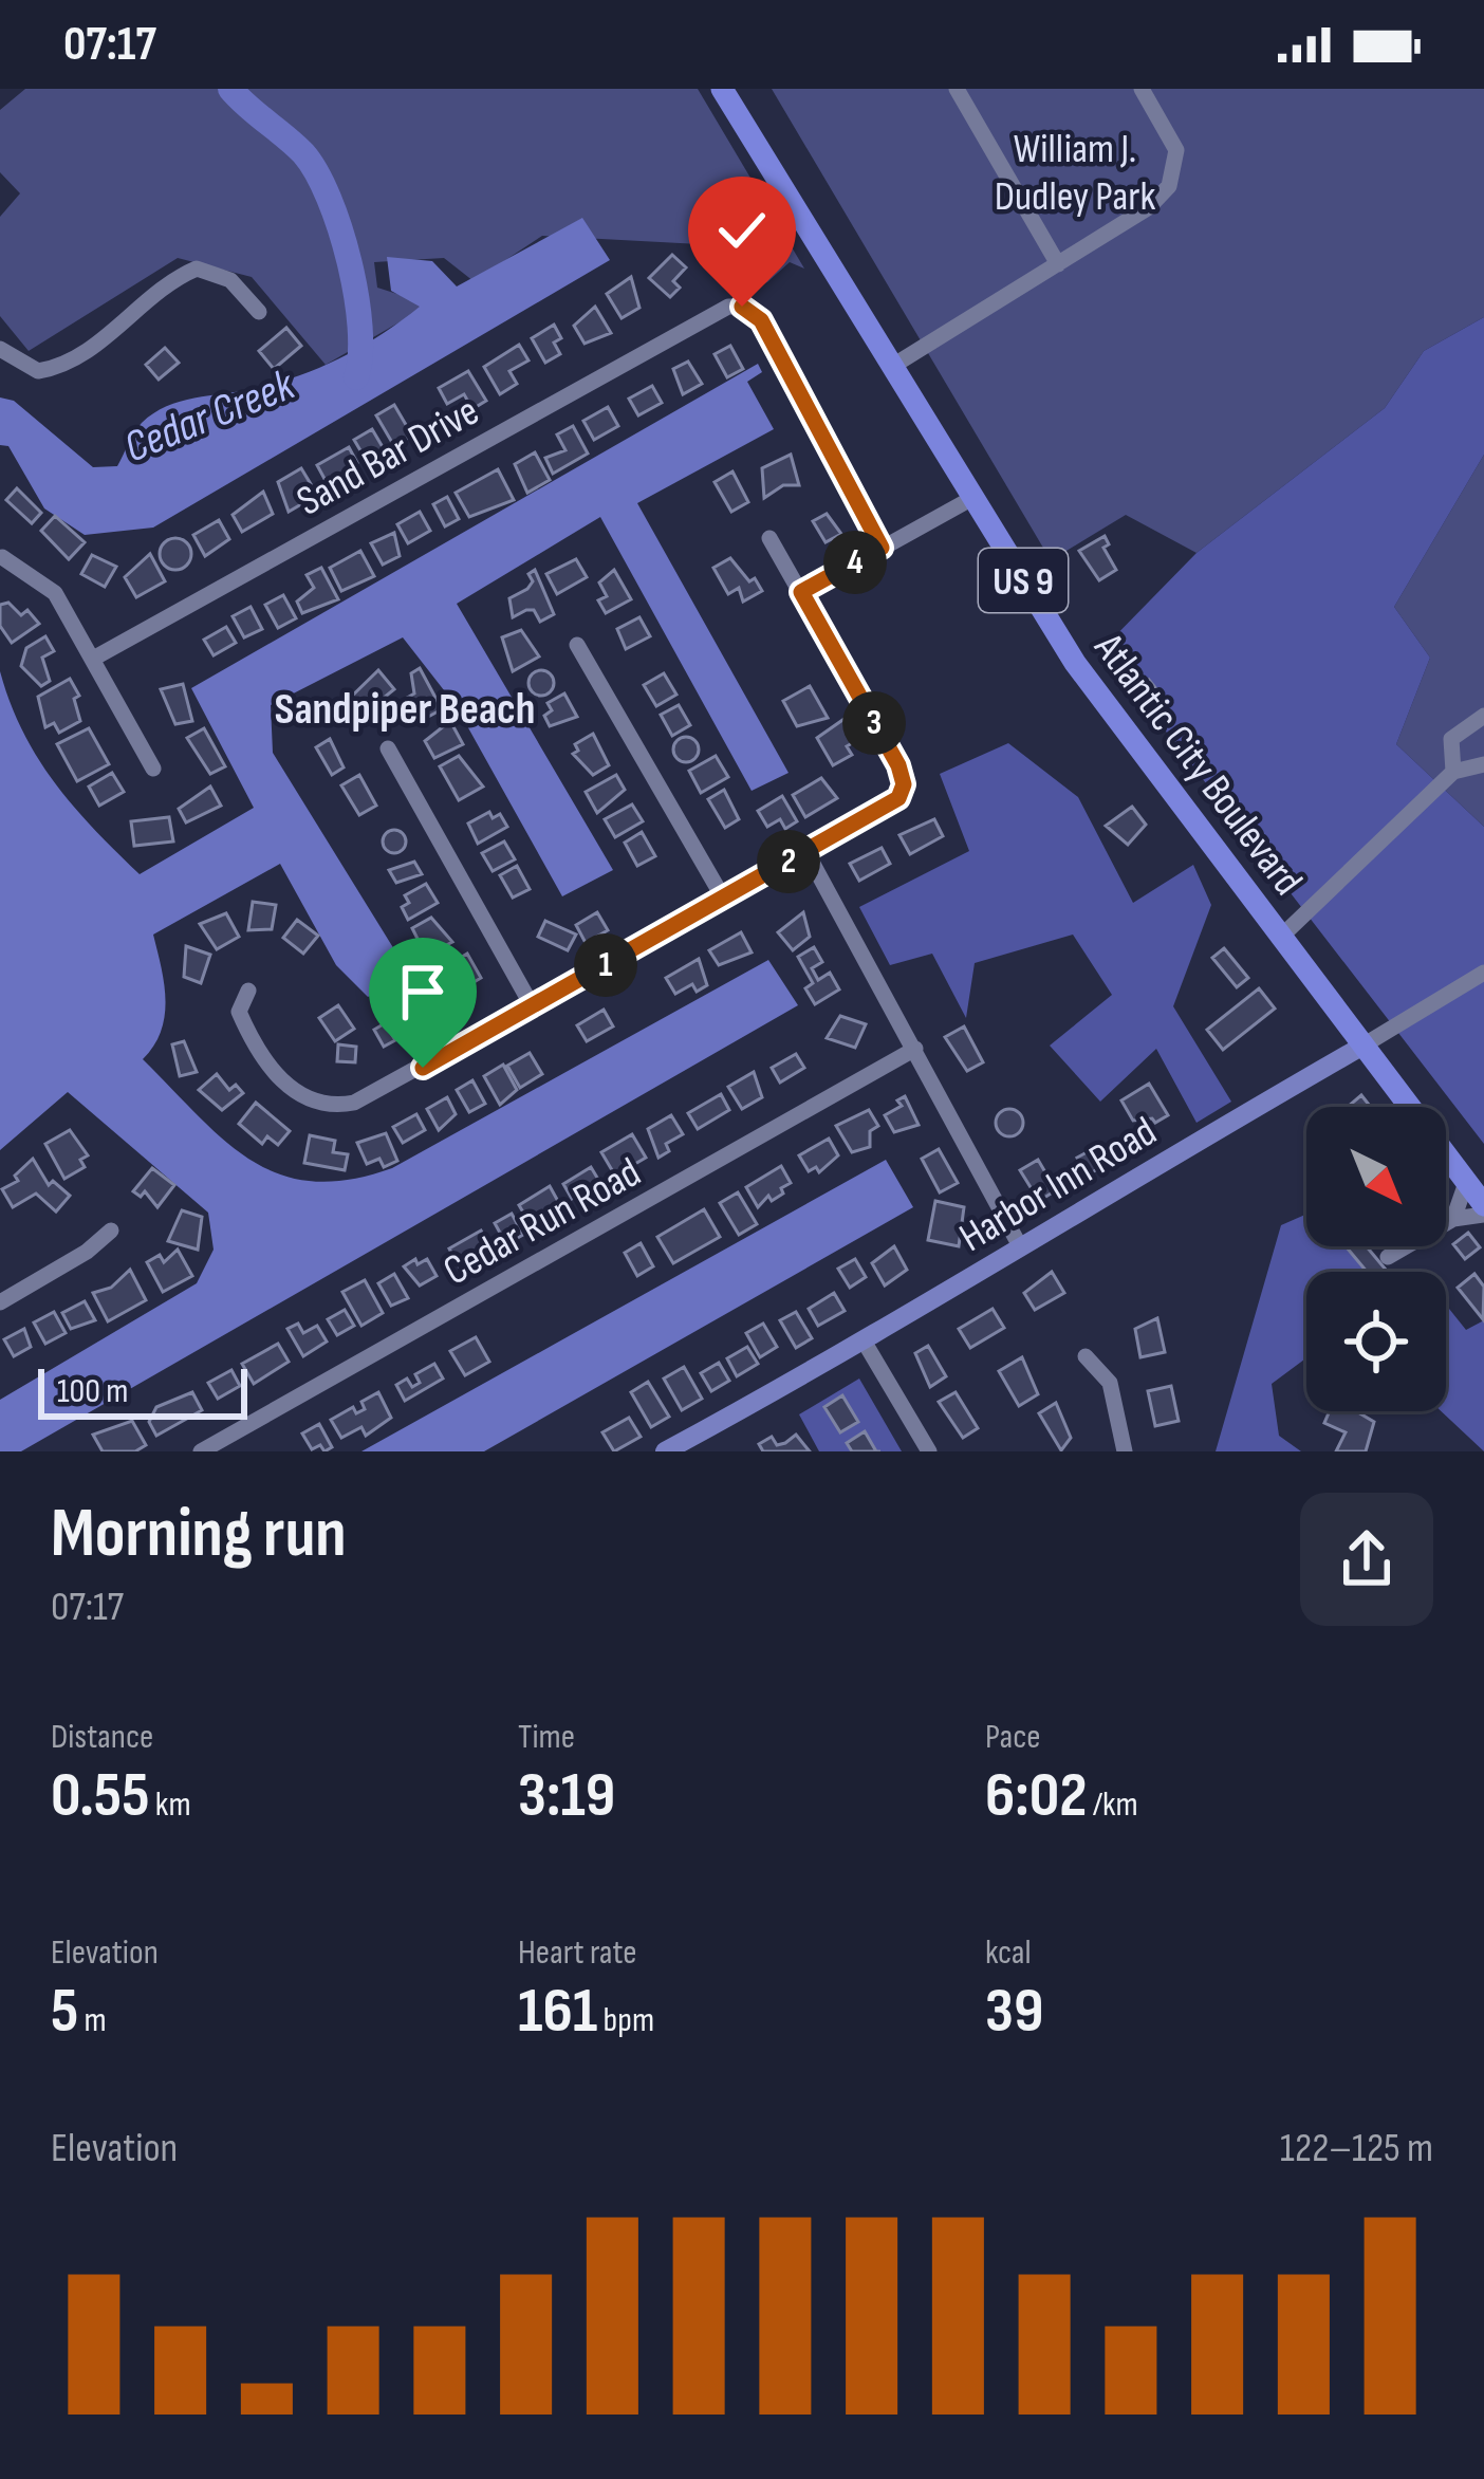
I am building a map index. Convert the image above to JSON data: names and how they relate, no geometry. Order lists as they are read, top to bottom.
{
  "streets": {
    "highway": ["US 9", "Atlantic City Boulevard"],
    "main road": ["Harbor Inn Road"],
    "street": ["Sand Bar Drive", "Cedar Run Road"]
  },
  "crossings": [
    ["Atlantic City Boulevard", "Harbor Inn Road"]
  ],
  "districts": ["Sandpiper Beach"],
  "water": ["Cedar Creek"],
  "parks": ["William J. Dudley Park"],
  "scale_bar": "100 m",
  "north": "bottom right",
  "page": {
    "status": "07:17",
    "pins": [
      "4",
      "3",
      "2",
      "1"
    ],
    "scale": "100 m",
    "heading": ["Morning run", "07:17"],
    "stats": [
      ["Distance", "0.55 km"],
      ["Time", "3:19"],
      ["Pace", "6:02 /km"],
      ["Elevation", "5 m"],
      ["Heart rate", "161 bpm"],
      ["kcal", "39"]
    ],
    "chart": ["Elevation", "122–125 m"]
  }
}
